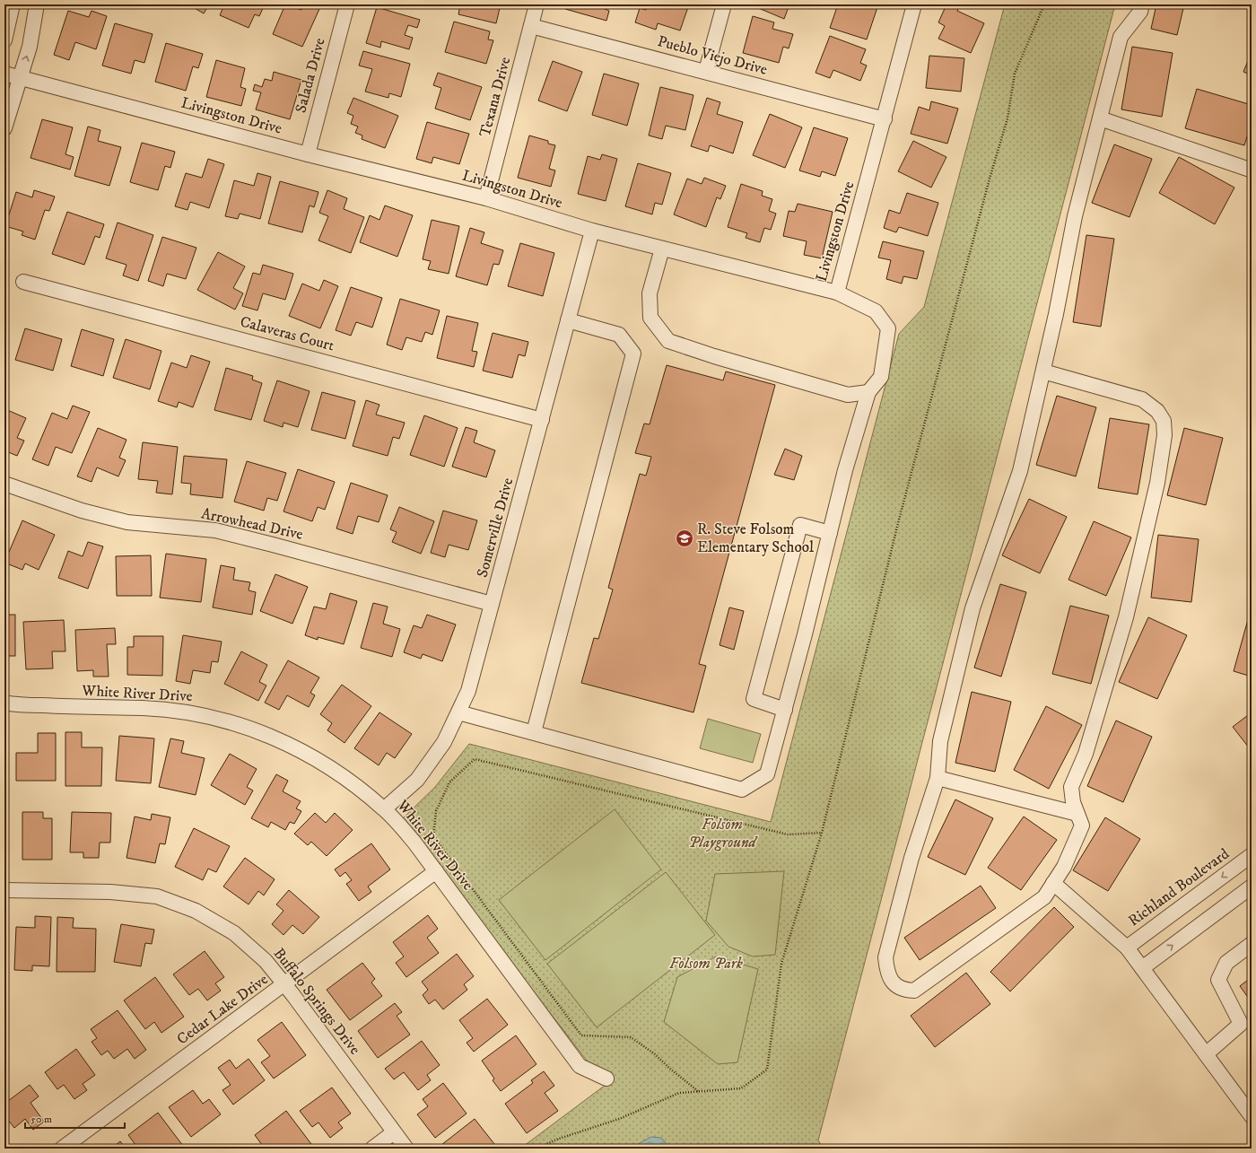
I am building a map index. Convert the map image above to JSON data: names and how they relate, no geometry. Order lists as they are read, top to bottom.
{
  "streets": {
    "street": [
      "Pueblo Viejo Drive",
      "Salada Drive",
      "Texana Drive",
      "Livingston Drive",
      "Calaveras Court",
      "Arrowhead Drive",
      "Somerville Drive",
      "White River Drive",
      "Richland Boulevard",
      "Buffalo Springs Drive",
      "Cedar Lake Drive"
    ]
  },
  "crossings": [
    ["Pueblo Viejo Drive", "Texana Drive"],
    ["Pueblo Viejo Drive", "Livingston Drive"],
    ["Salada Drive", "Livingston Drive"],
    ["Texana Drive", "Livingston Drive"],
    ["Livingston Drive", "Somerville Drive"],
    ["Calaveras Court", "Somerville Drive"],
    ["Arrowhead Drive", "Somerville Drive"],
    ["Somerville Drive", "White River Drive"],
    ["White River Drive", "Cedar Lake Drive"],
    ["Buffalo Springs Drive", "Cedar Lake Drive"]
  ],
  "parks": ["Folsom Playground", "Folsom Park"],
  "places": {
    "school or university": ["R. Steve Folsom Elementary School"]
  },
  "scale_bar": "50 m"
}
